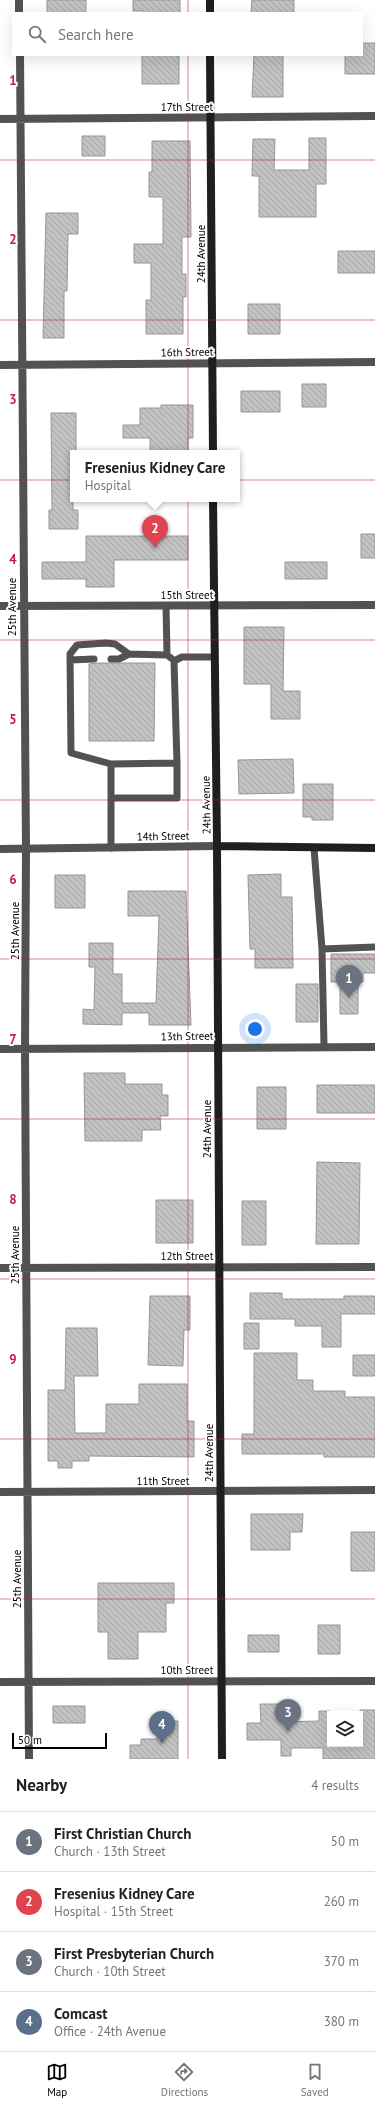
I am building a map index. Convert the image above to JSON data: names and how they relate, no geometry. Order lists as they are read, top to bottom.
{
  "streets": {
    "main road": ["24th Avenue", "14th Street"],
    "street": [
      "17th Street",
      "16th Street",
      "15th Street",
      "25th Avenue",
      "13th Street",
      "12th Street",
      "11th Street",
      "10th Street"
    ]
  },
  "crossings": [
    ["17th Street", "24th Avenue"],
    ["17th Street", "25th Avenue"],
    ["24th Avenue", "16th Street"],
    ["24th Avenue", "15th Street"],
    ["24th Avenue", "14th Street"],
    ["24th Avenue", "13th Street"],
    ["24th Avenue", "12th Street"],
    ["24th Avenue", "11th Street"],
    ["24th Avenue", "10th Street"],
    ["16th Street", "25th Avenue"],
    ["15th Street", "25th Avenue"],
    ["25th Avenue", "14th Street"],
    ["25th Avenue", "13th Street"],
    ["25th Avenue", "12th Street"],
    ["25th Avenue", "11th Street"],
    ["25th Avenue", "10th Street"]
  ],
  "scale_bar": "50 m",
  "page": {
    "search": "Search here",
    "popup": ["Fresenius Kidney Care", "Hospital"],
    "pins": [
      "2",
      "1",
      "3",
      "4"
    ],
    "scale": "50 m",
    "heading": ["Nearby", "4 results"],
    "list": [
      {
        "mark": "1",
        "name": "First Christian Church",
        "note": "Church · 13th Street",
        "value": "50 m"
      },
      {
        "mark": "2",
        "name": "Fresenius Kidney Care",
        "note": "Hospital · 15th Street",
        "value": "260 m"
      },
      {
        "mark": "3",
        "name": "First Presbyterian Church",
        "note": "Church · 10th Street",
        "value": "370 m"
      },
      {
        "mark": "4",
        "name": "Comcast",
        "note": "Office · 24th Avenue",
        "value": "380 m"
      }
    ],
    "nav": ["Map", "Directions", "Saved"]
  },
  "grid": {
    "rows": [
      "1",
      "2",
      "3",
      "4",
      "5",
      "6",
      "7",
      "8",
      "9"
    ]
  }
}
